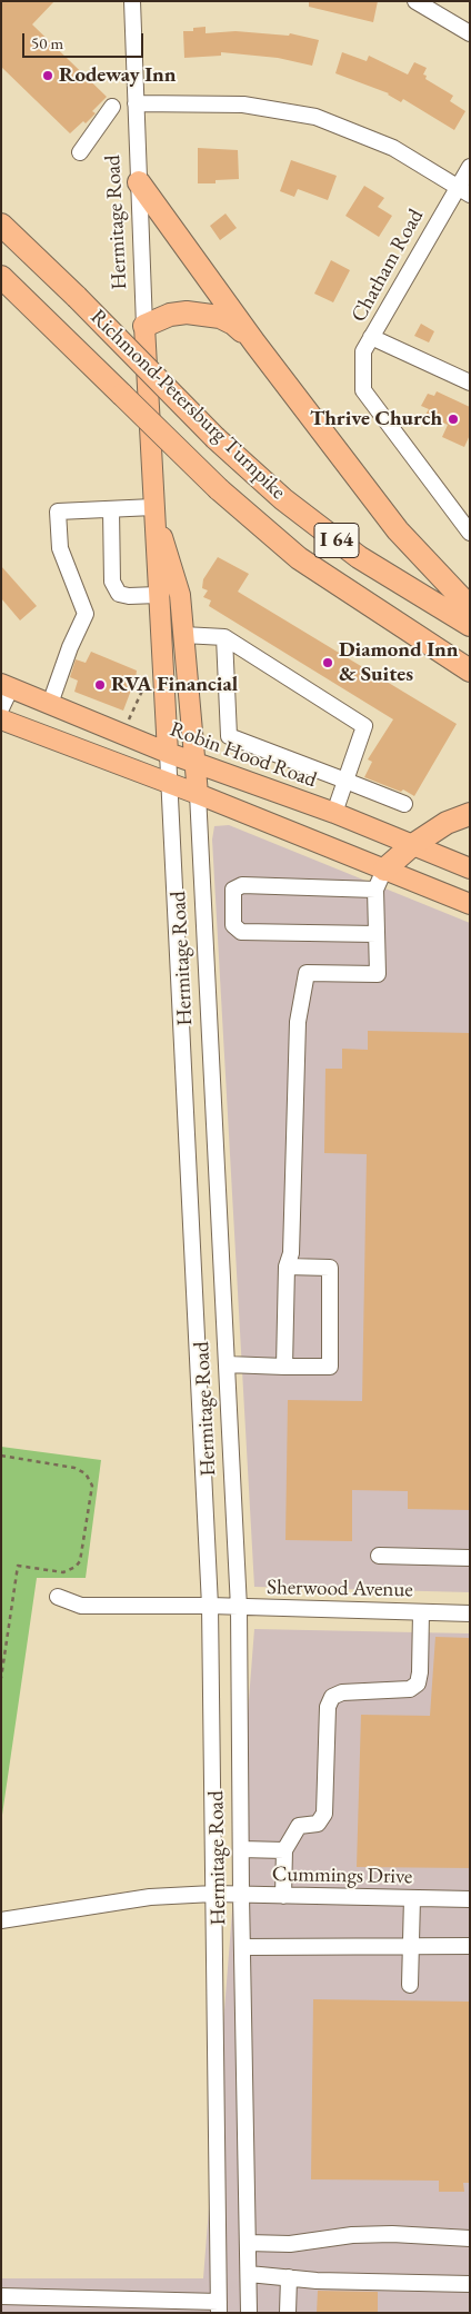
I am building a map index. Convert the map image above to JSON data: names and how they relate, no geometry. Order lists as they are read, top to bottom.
{
  "streets": {
    "highway": ["Richmond-Petersburg Turnpike", "I 64"],
    "main road": ["Hermitage Road", "Robin Hood Road"],
    "street": ["Chatham Road", "Sherwood Avenue", "Cummings Drive"]
  },
  "crossings": [
    ["Hermitage Road", "Robin Hood Road"],
    ["Hermitage Road", "Sherwood Avenue"],
    ["Hermitage Road", "Cummings Drive"]
  ],
  "places": [
    "Rodeway Inn",
    "Thrive Church",
    "Diamond Inn & Suites",
    "RVA Financial"
  ],
  "scale_bar": "50 m"
}
